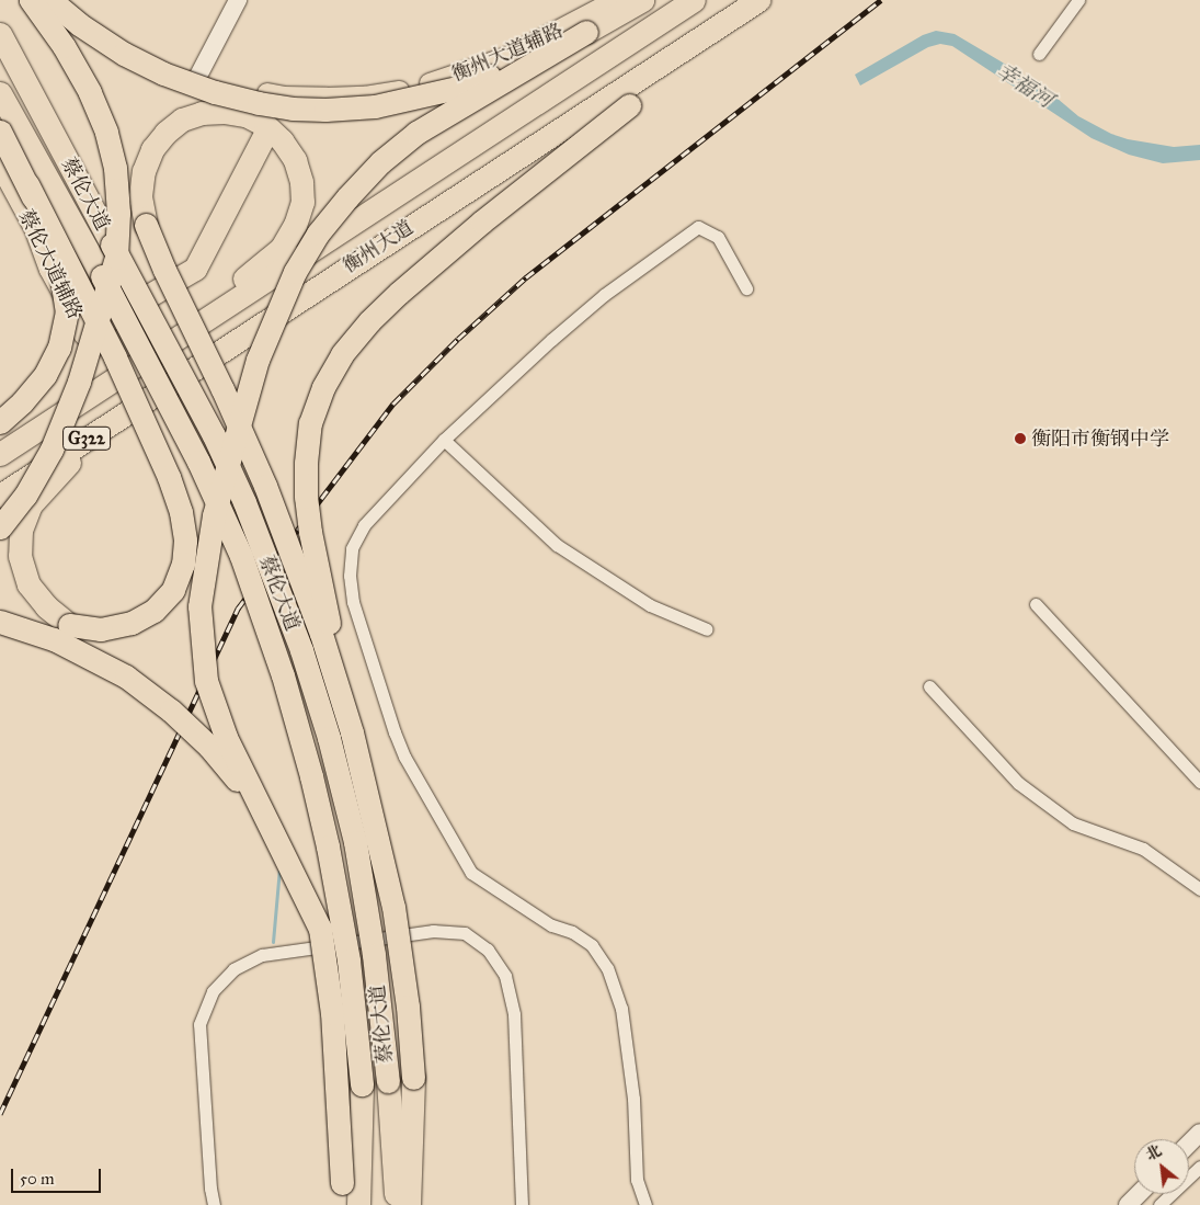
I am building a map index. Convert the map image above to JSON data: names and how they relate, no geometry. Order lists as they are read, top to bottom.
{
  "streets": {
    "highway": ["蔡伦大道", "衡州大道", "G322"],
    "main road": ["衡州大道辅路", "蔡伦大道辅路"]
  },
  "water": ["幸福河"],
  "places": ["衡阳市衡钢中学"],
  "scale_bar": "50 m",
  "north": "top left"
}
